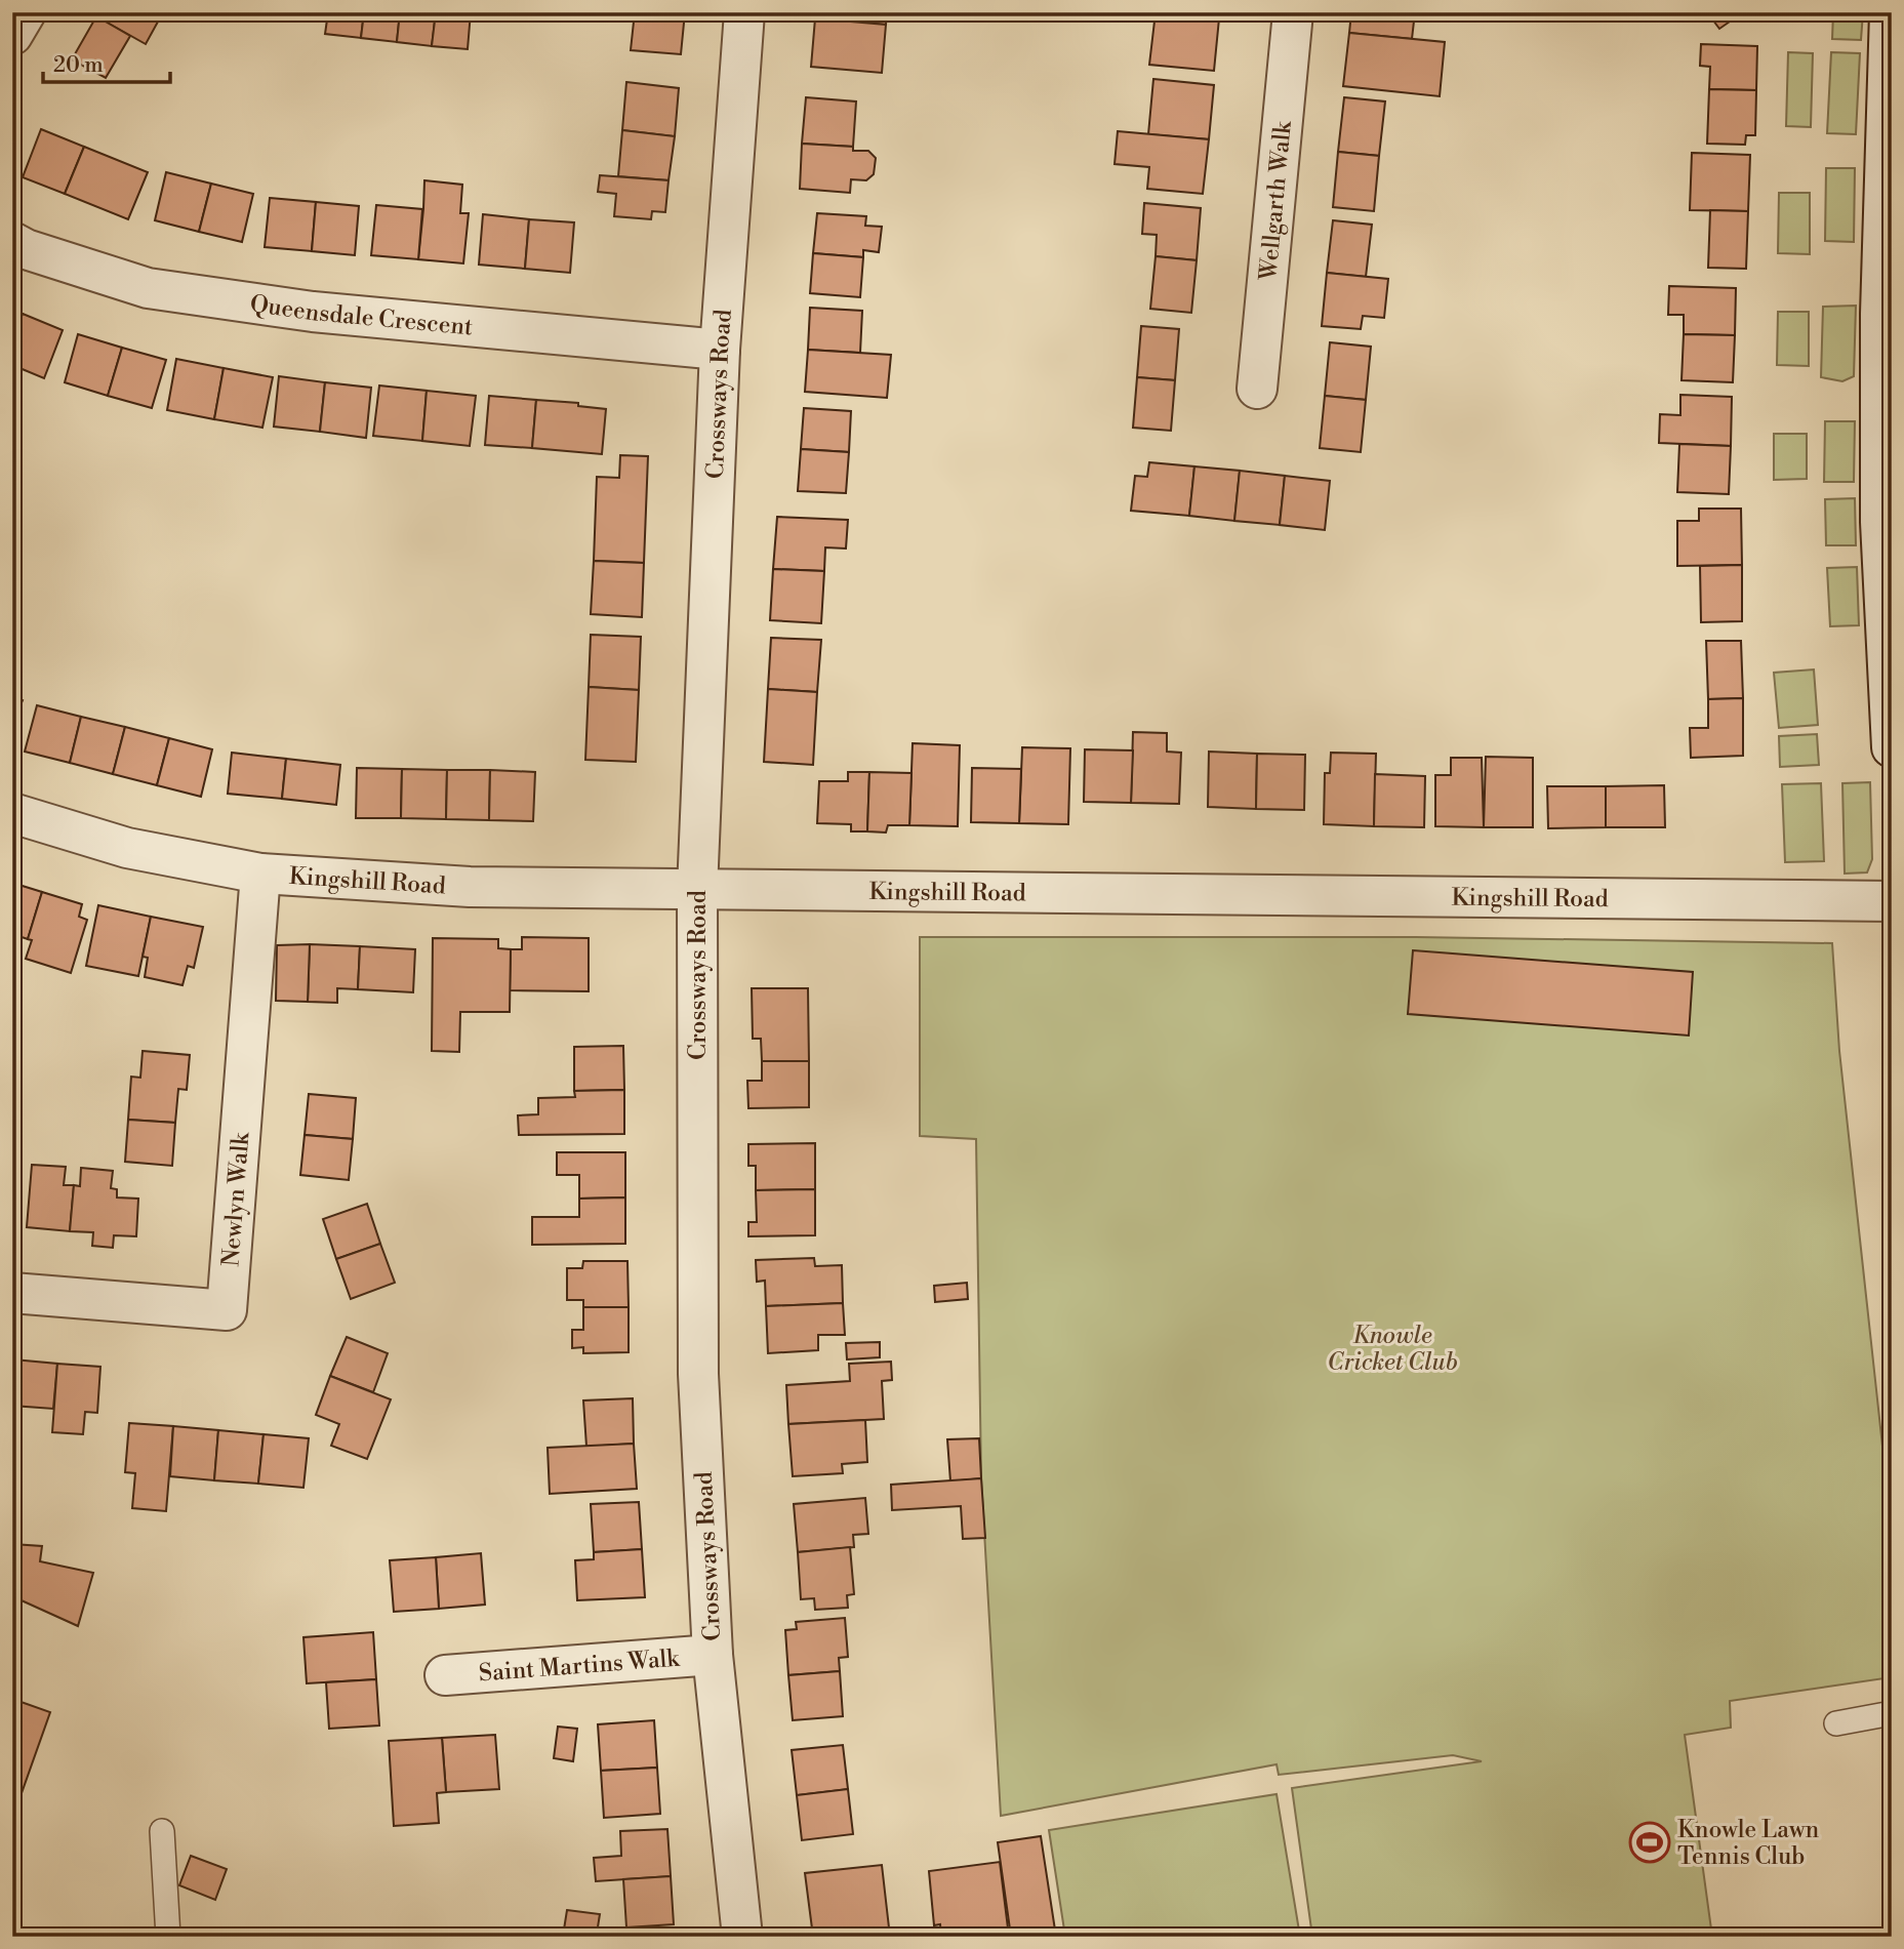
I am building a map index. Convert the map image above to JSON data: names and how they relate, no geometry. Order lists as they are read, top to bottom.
{
  "streets": {
    "street": [
      "Wellgarth Walk",
      "Queensdale Crescent",
      "Crossways Road",
      "Kingshill Road",
      "Newlyn Walk",
      "Saint Martins Walk"
    ]
  },
  "crossings": [
    ["Queensdale Crescent", "Crossways Road"],
    ["Crossways Road", "Kingshill Road"],
    ["Crossways Road", "Saint Martins Walk"],
    ["Kingshill Road", "Newlyn Walk"]
  ],
  "parks": ["Knowle Cricket Club"],
  "places": {
    "sports": ["Knowle Lawn Tennis Club"]
  },
  "scale_bar": "20 m"
}
